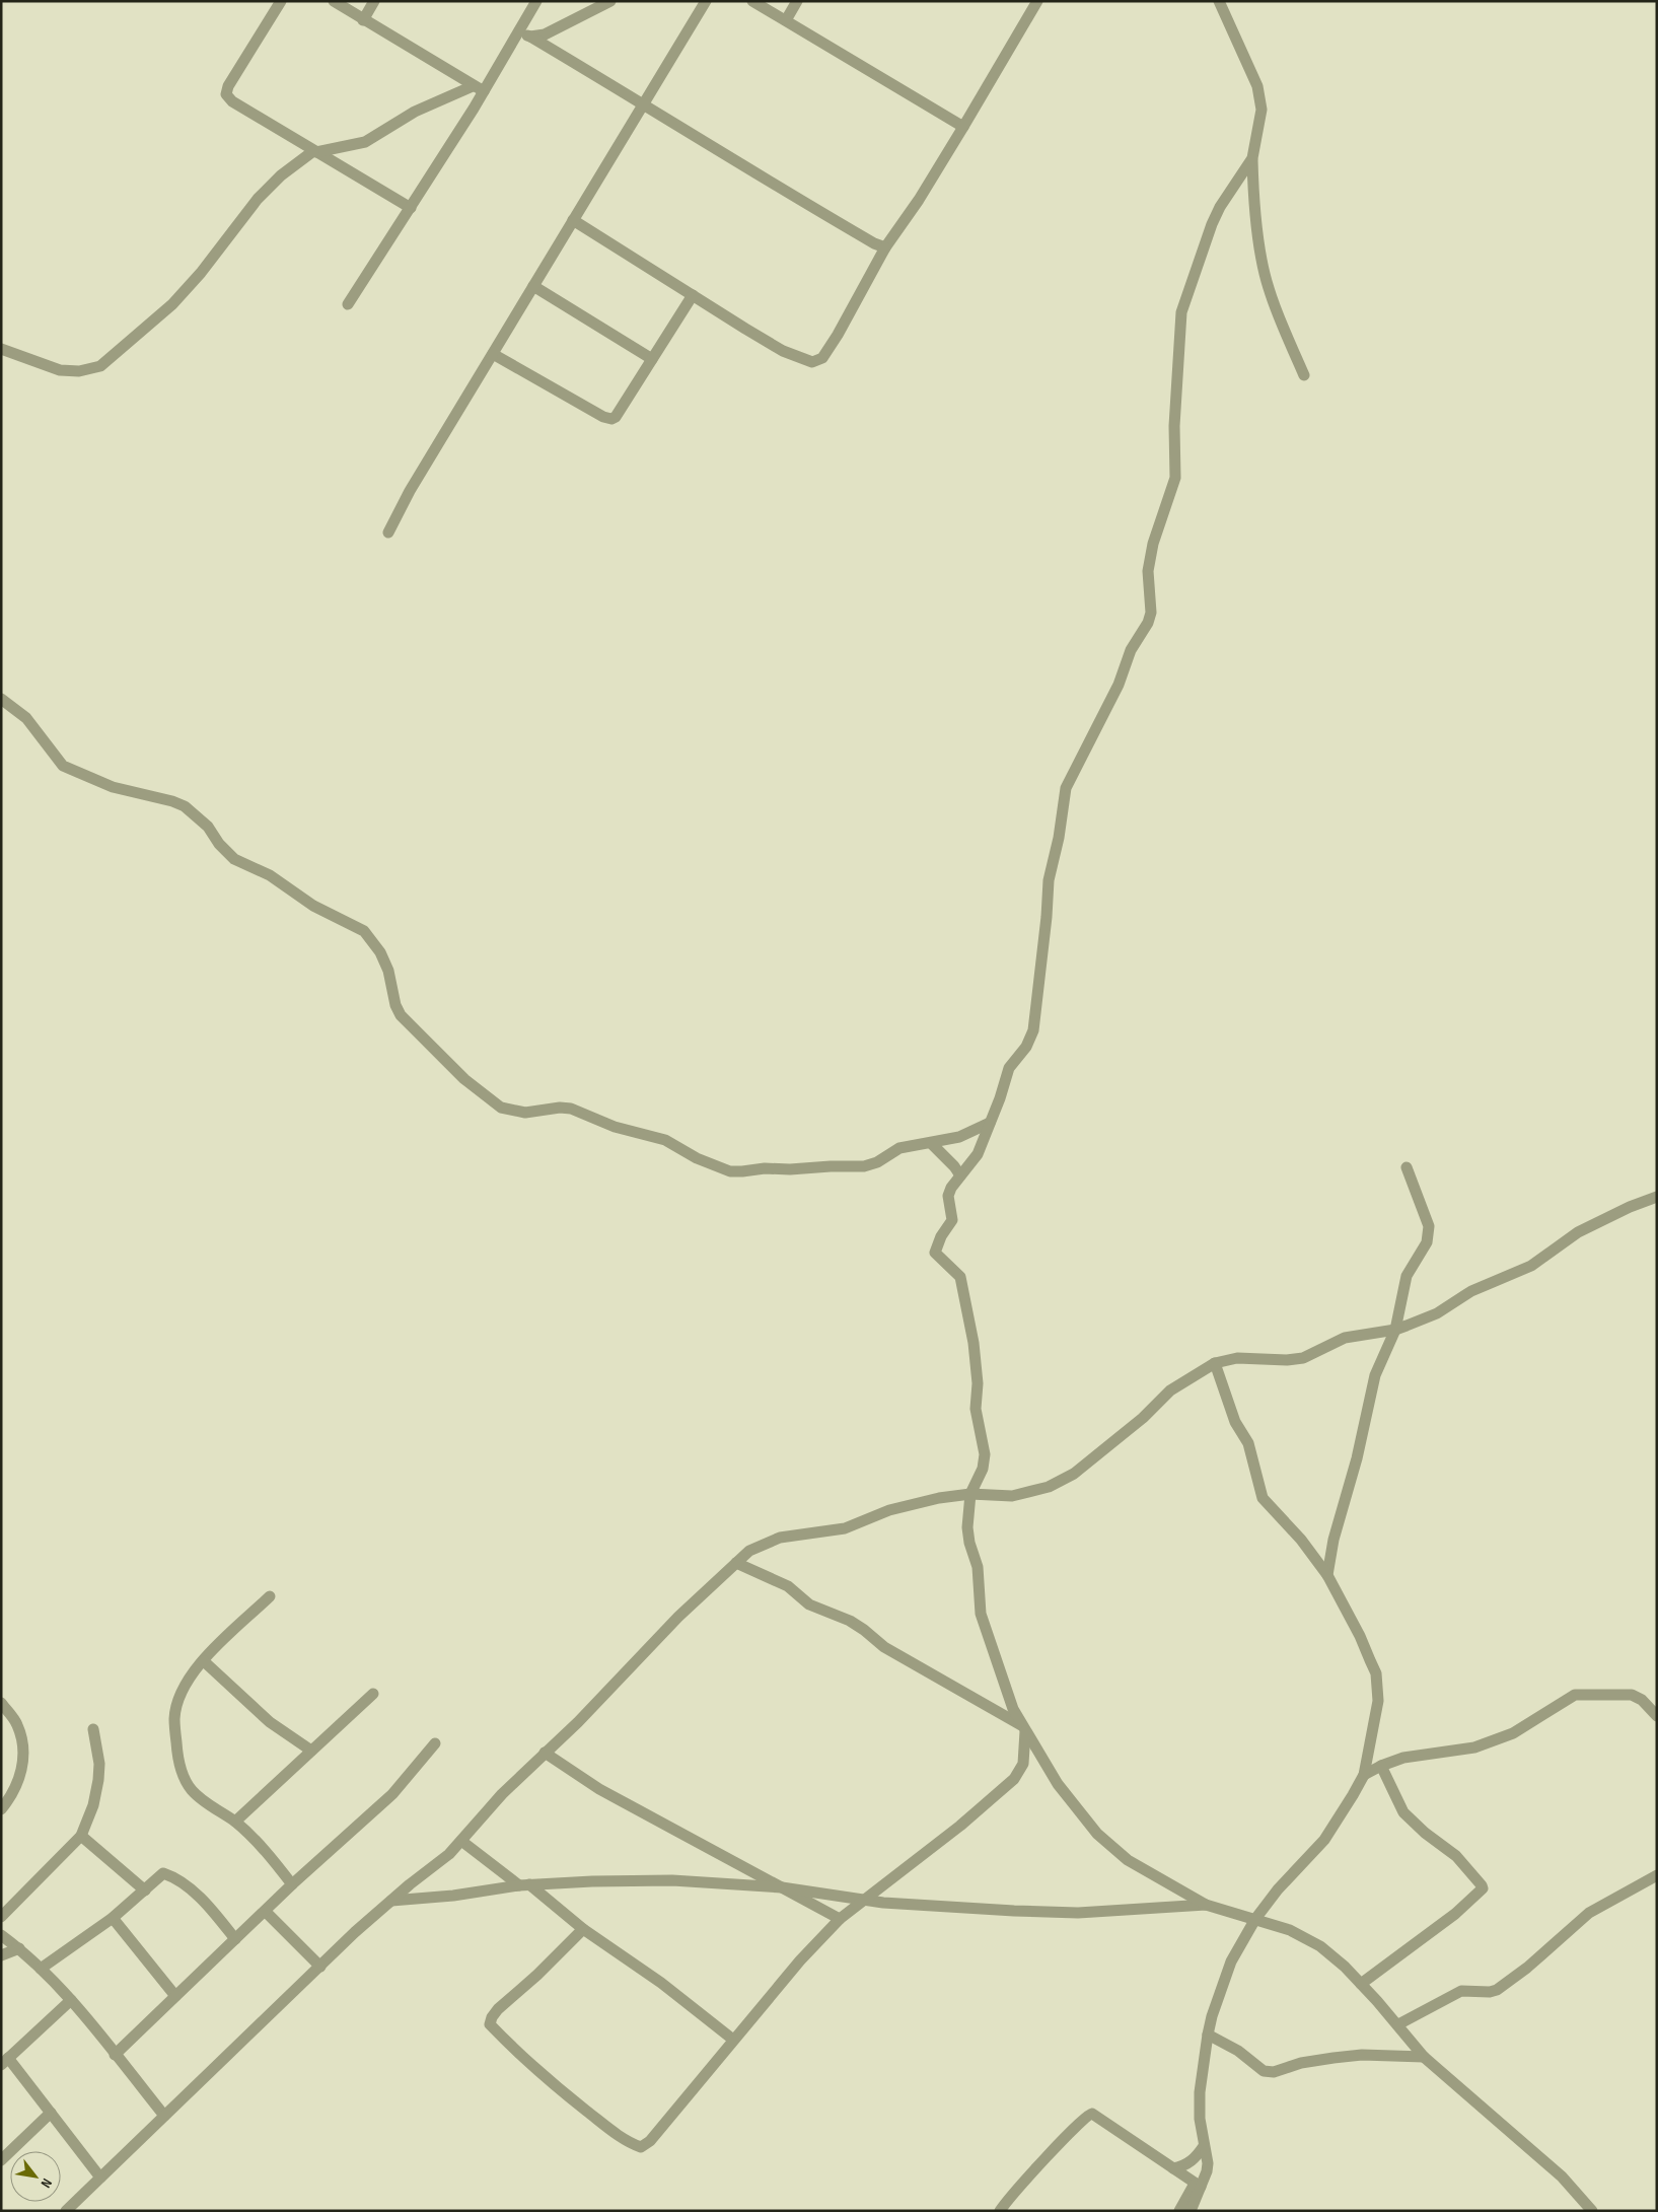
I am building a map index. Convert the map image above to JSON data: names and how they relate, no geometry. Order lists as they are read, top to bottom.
{
  "north": "bottom right"
}
